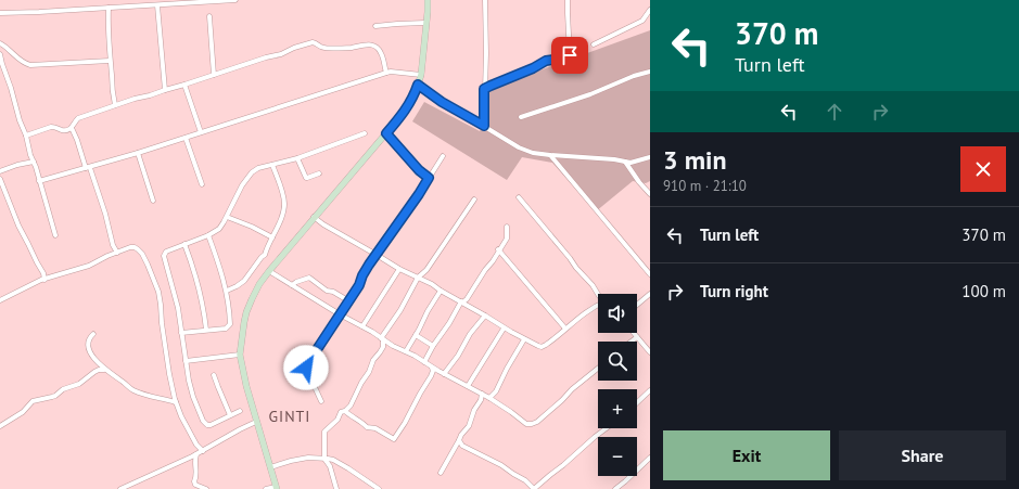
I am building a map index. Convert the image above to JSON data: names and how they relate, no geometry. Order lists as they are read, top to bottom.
{
  "districts": ["GINTI"],
  "page": {
    "turn": ["370 m", "Turn left"],
    "heading": ["3 min", "910 m · 21:10"],
    "list": [
      {
        "name": "Turn left",
        "value": "370 m"
      },
      {
        "name": "Turn right",
        "value": "100 m"
      }
    ],
    "map_buttons": ["+", "−"],
    "buttons": ["Exit", "Share"]
  }
}
